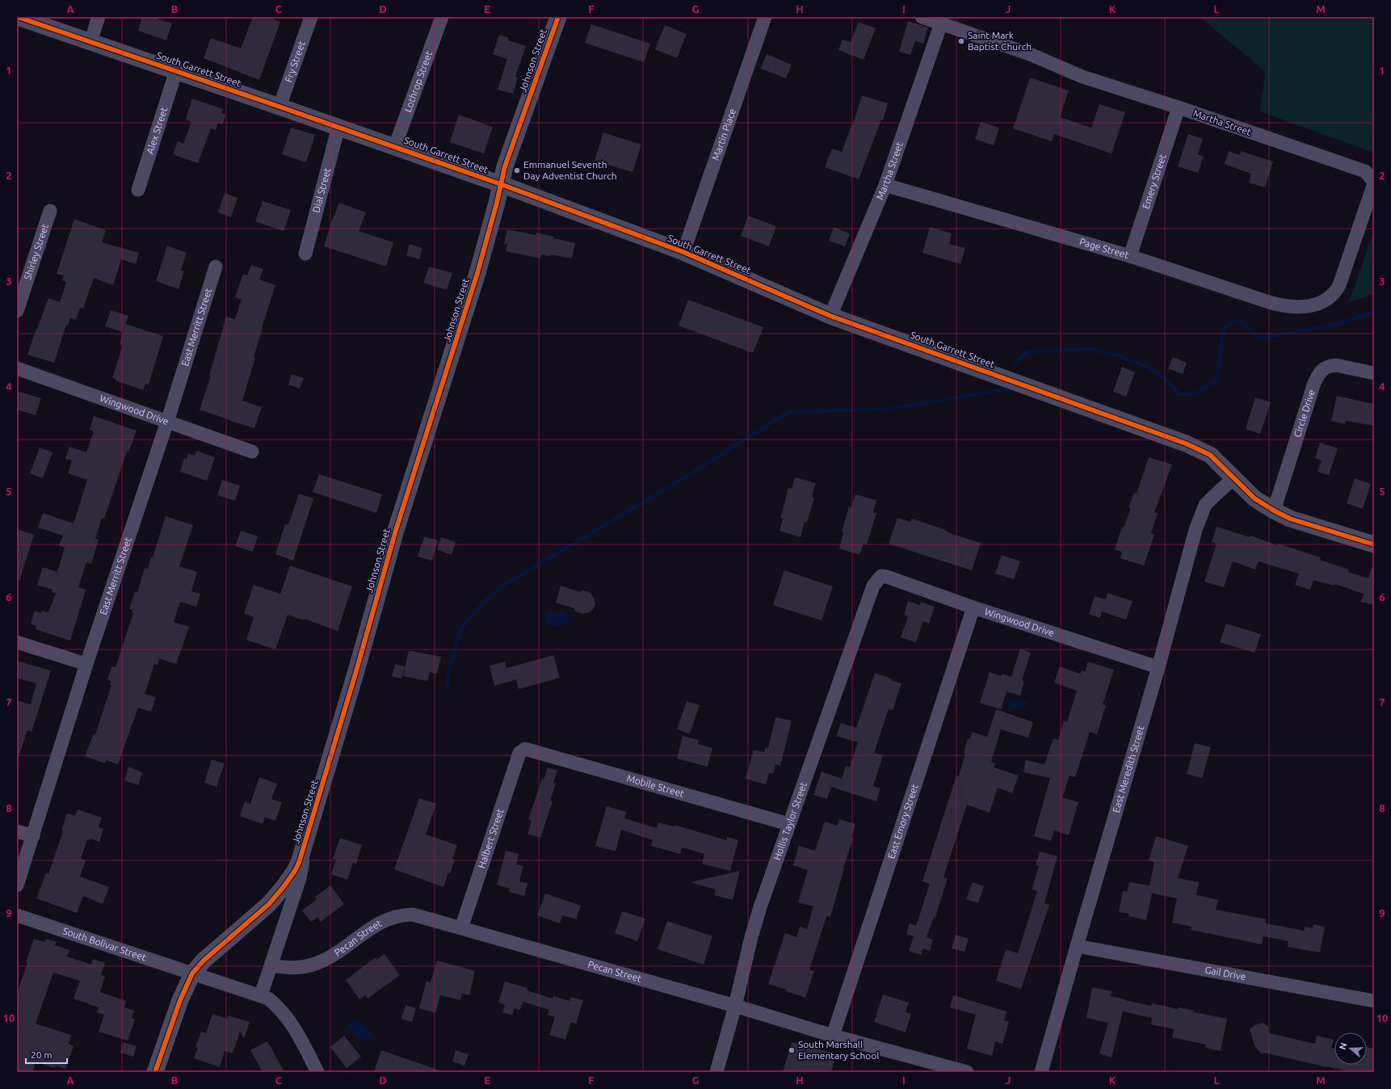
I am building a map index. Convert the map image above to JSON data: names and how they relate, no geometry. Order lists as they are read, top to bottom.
{
  "streets": {
    "street": [
      "Johnson Street",
      "Fry Street",
      "South Garrett Street",
      "Lothrop Street",
      "Martha Street",
      "Alex Street",
      "Martin Place",
      "Emery Street",
      "Dial Street",
      "Page Street",
      "Shirley Street",
      "East Merritt Street",
      "Wingwood Drive",
      "Circle Drive",
      "East Meredith Street",
      "Mobile Street",
      "Hollis Taylor Street",
      "East Emory Street",
      "Halbert Street",
      "Pecan Street",
      "South Bolivar Street",
      "Gail Drive"
    ]
  },
  "crossings": [
    ["Johnson Street", "South Garrett Street"],
    ["Johnson Street", "Pecan Street"],
    ["Johnson Street", "South Bolivar Street"],
    ["Fry Street", "South Garrett Street"],
    ["South Garrett Street", "Lothrop Street"],
    ["South Garrett Street", "Martha Street"],
    ["South Garrett Street", "Alex Street"],
    ["South Garrett Street", "Martin Place"],
    ["South Garrett Street", "Dial Street"],
    ["South Garrett Street", "Circle Drive"],
    ["South Garrett Street", "East Meredith Street"],
    ["Martha Street", "Emery Street"],
    ["Martha Street", "Page Street"],
    ["Emery Street", "Page Street"],
    ["East Merritt Street", "Wingwood Drive"],
    ["Wingwood Drive", "East Meredith Street"],
    ["Wingwood Drive", "Hollis Taylor Street"],
    ["Wingwood Drive", "East Emory Street"],
    ["East Meredith Street", "Gail Drive"],
    ["Mobile Street", "Hollis Taylor Street"],
    ["Mobile Street", "Halbert Street"],
    ["Hollis Taylor Street", "Pecan Street"],
    ["East Emory Street", "Pecan Street"],
    ["Halbert Street", "Pecan Street"]
  ],
  "places": ["Saint Mark Baptist Church", "Emmanuel Seventh Day Adventist Church", "South Marshall Elementary School"],
  "scale_bar": "20 m",
  "north": "left",
  "grid": {
    "columns": [
      "A",
      "B",
      "C",
      "D",
      "E",
      "F",
      "G",
      "H",
      "I",
      "J",
      "K",
      "L",
      "M"
    ],
    "rows": [
      "1",
      "2",
      "3",
      "4",
      "5",
      "6",
      "7",
      "8",
      "9",
      "10"
    ]
  }
}
